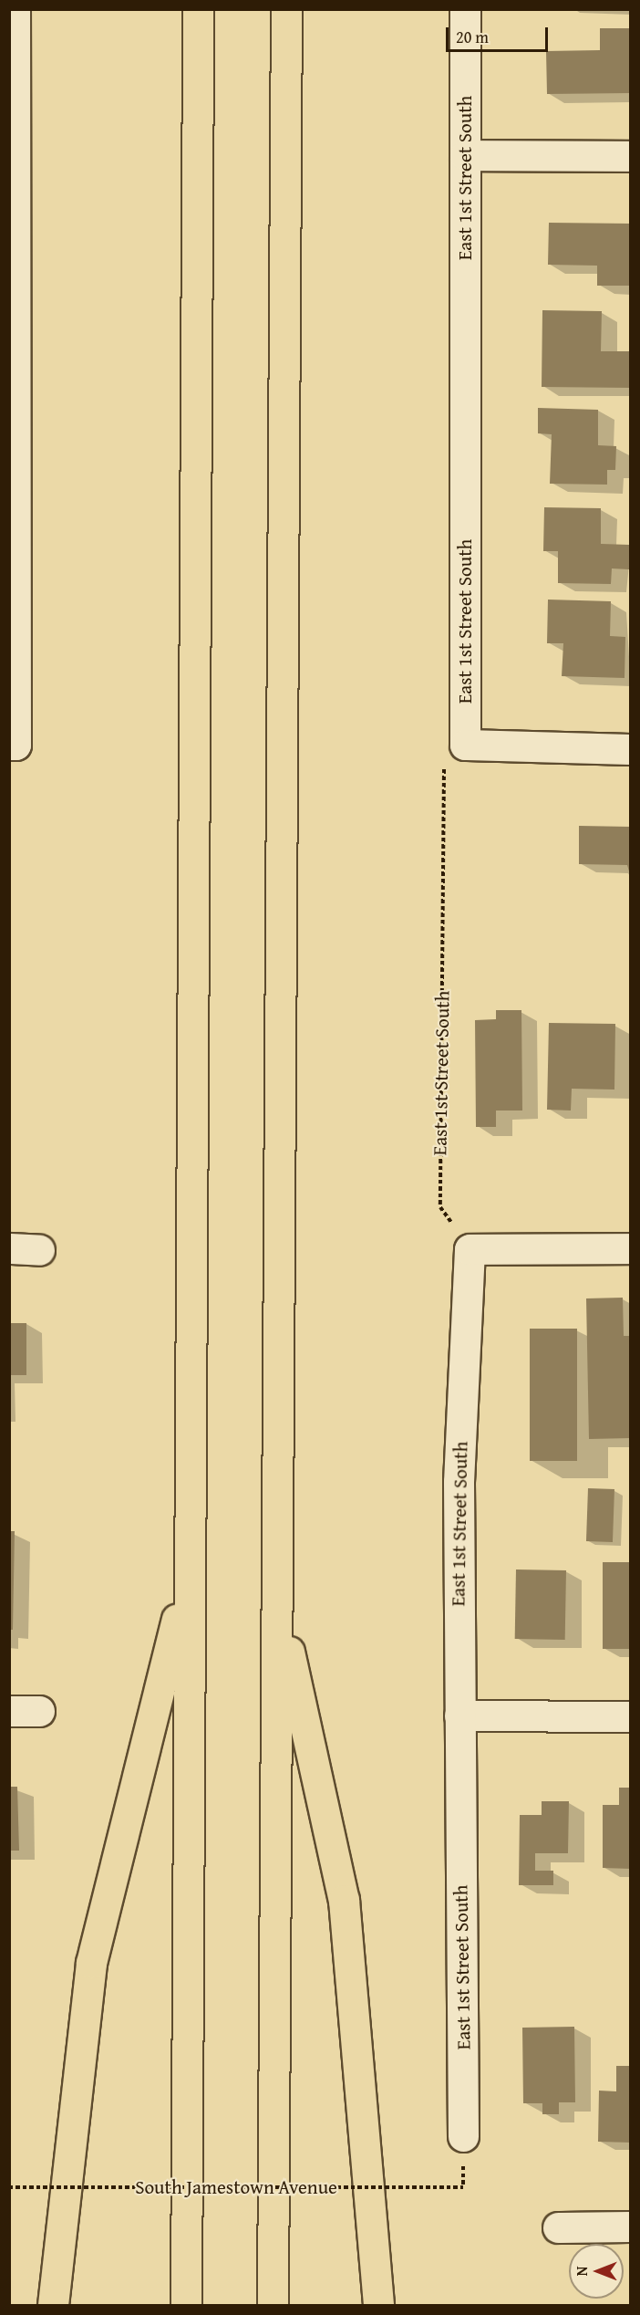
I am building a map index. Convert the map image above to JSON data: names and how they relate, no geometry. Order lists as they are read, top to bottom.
{
  "streets": {
    "street": ["East 1st Street South"],
    "path": ["South Jamestown Avenue"]
  },
  "scale_bar": "20 m",
  "north": "left"
}
